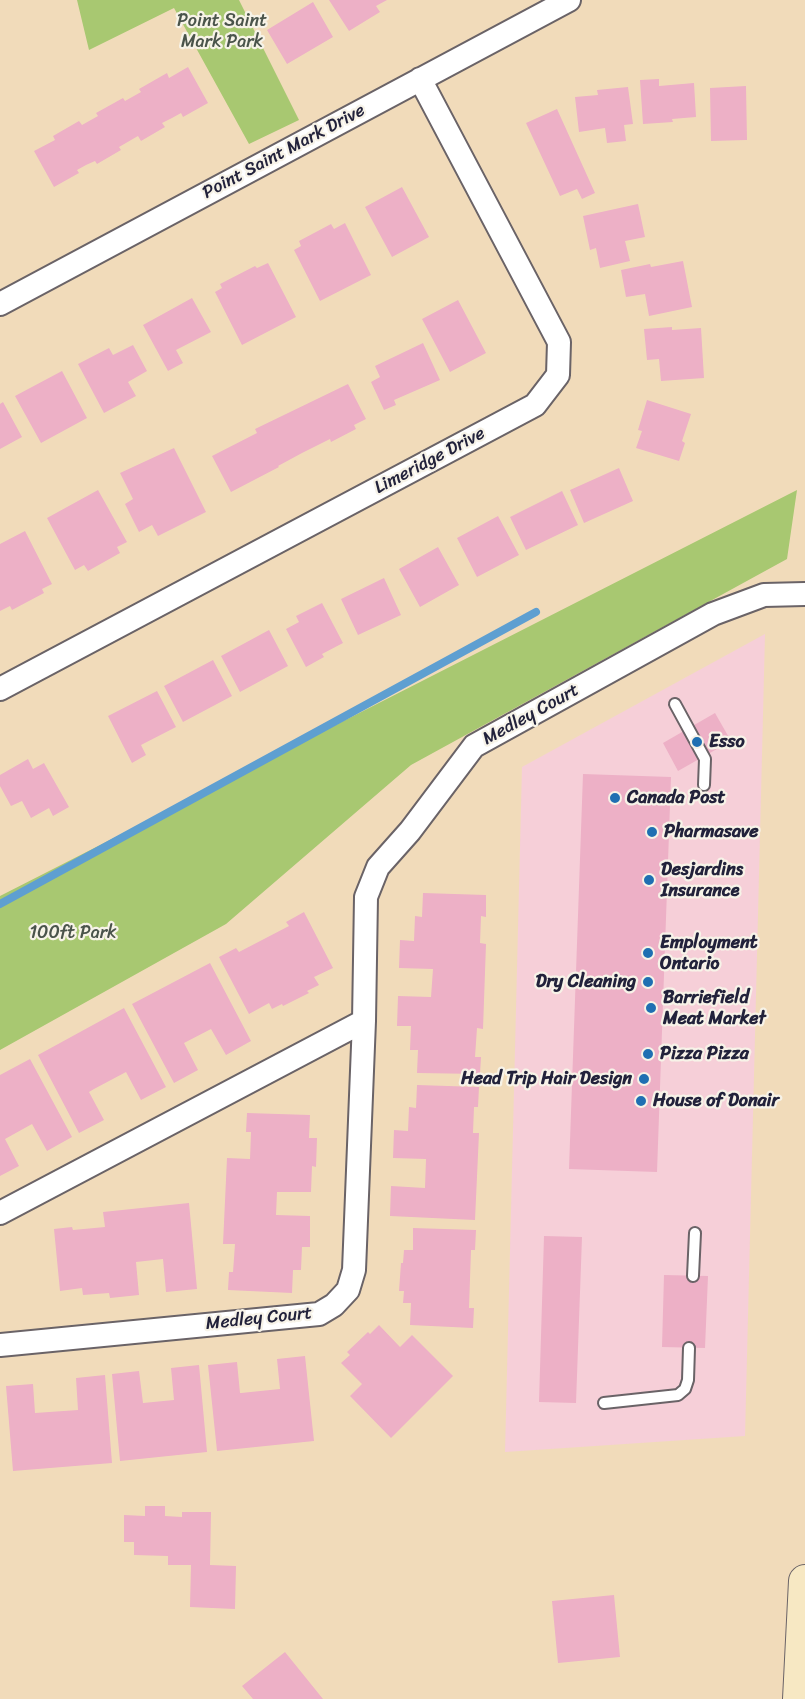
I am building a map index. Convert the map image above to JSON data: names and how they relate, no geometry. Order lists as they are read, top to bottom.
{
  "streets": {
    "street": ["Point Saint Mark Drive", "Limeridge Drive", "Medley Court"]
  },
  "crossings": [
    ["Point Saint Mark Drive", "Limeridge Drive"]
  ],
  "parks": ["Point Saint Mark Park", "100ft Park"],
  "places": [
    "Esso",
    "Canada Post",
    "Pharmasave",
    "Desjardins Insurance",
    "Employment Ontario",
    "Dry Cleaning",
    "Barriefield Meat Market",
    "Pizza Pizza",
    "Head Trip Hair Design",
    "House of Donair"
  ]
}
